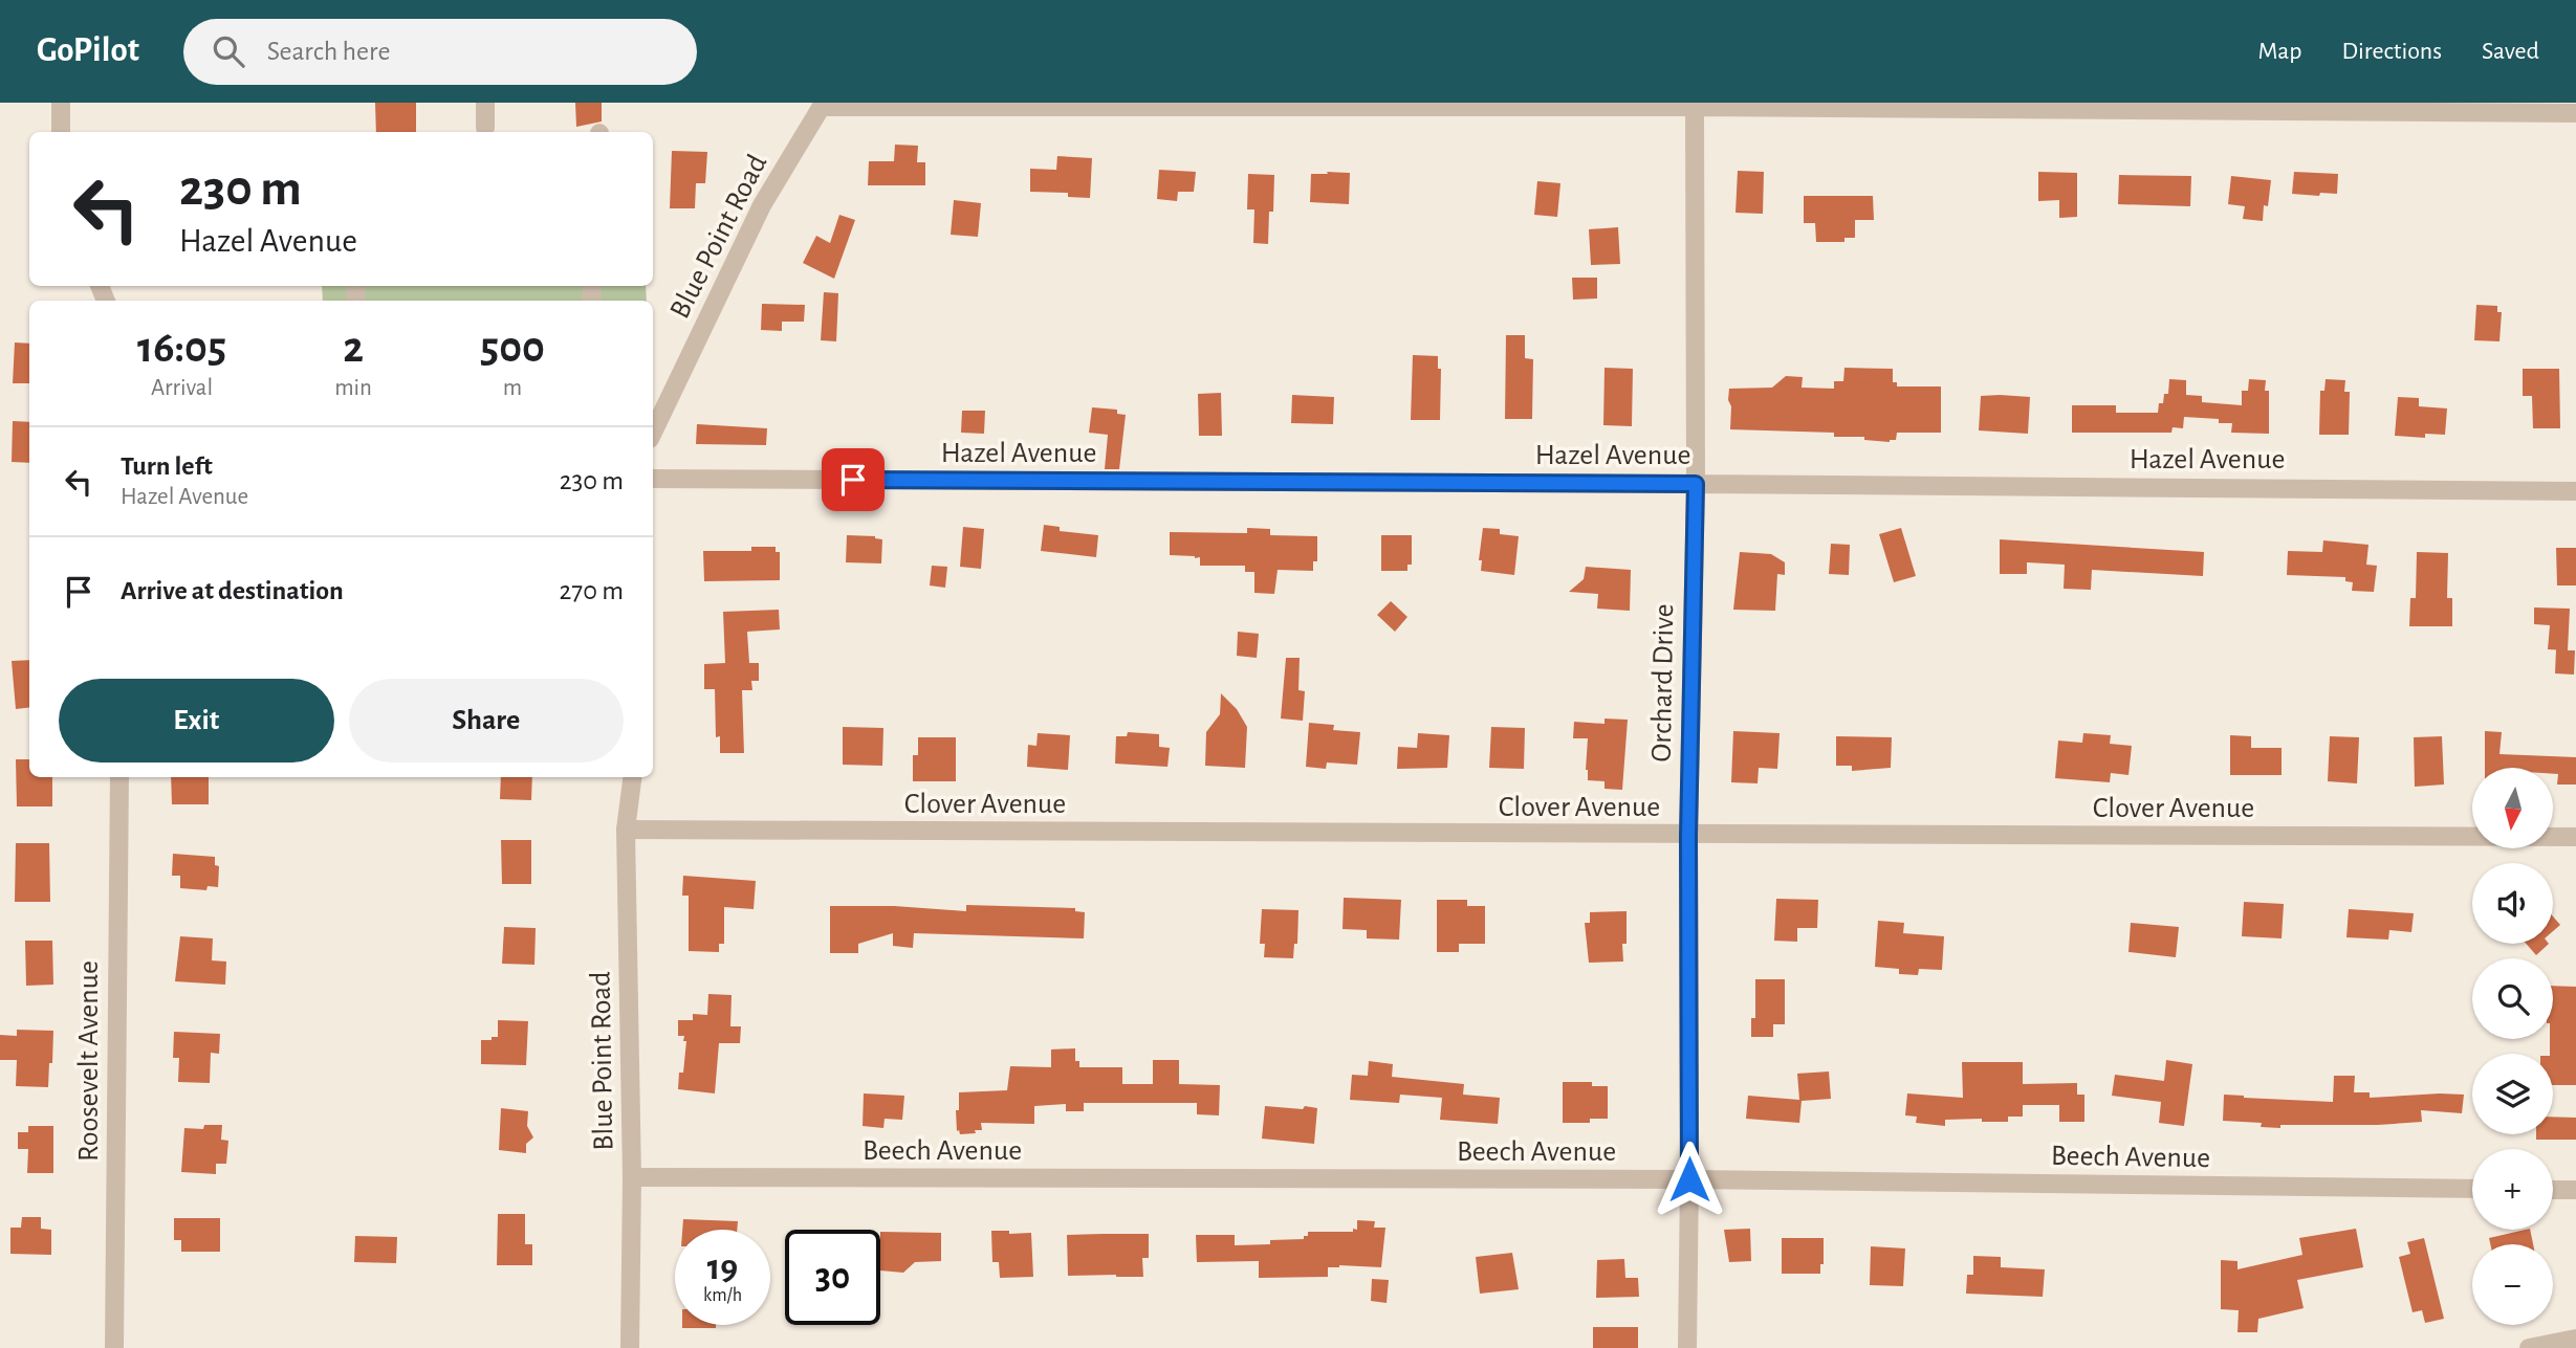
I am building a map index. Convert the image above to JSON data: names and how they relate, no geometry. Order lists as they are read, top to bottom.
{
  "streets": {
    "street": [
      "Blue Point Road",
      "Hazel Avenue",
      "Orchard Drive",
      "Clover Avenue",
      "Roosevelt Avenue",
      "Beech Avenue"
    ]
  },
  "crossings": [
    ["Blue Point Road", "Clover Avenue"],
    ["Blue Point Road", "Beech Avenue"],
    ["Hazel Avenue", "Orchard Drive"],
    ["Orchard Drive", "Clover Avenue"],
    ["Orchard Drive", "Beech Avenue"]
  ],
  "north": "bottom",
  "page": {
    "header": "GoPilot",
    "search": "Search here",
    "nav": ["Map", "Directions", "Saved"],
    "turn": ["230 m", "Hazel Avenue"],
    "eta": [
      "16:05",
      "Arrival",
      "2",
      "min",
      "500",
      "m"
    ],
    "list": [
      {
        "name": "Turn left",
        "note": "Hazel Avenue",
        "value": "230 m"
      },
      {
        "name": "Arrive at destination",
        "value": "270 m"
      }
    ],
    "buttons": ["Exit", "Share"],
    "map_buttons": ["+", "−"],
    "speed": "19 km/h",
    "limit": "30"
  }
}
